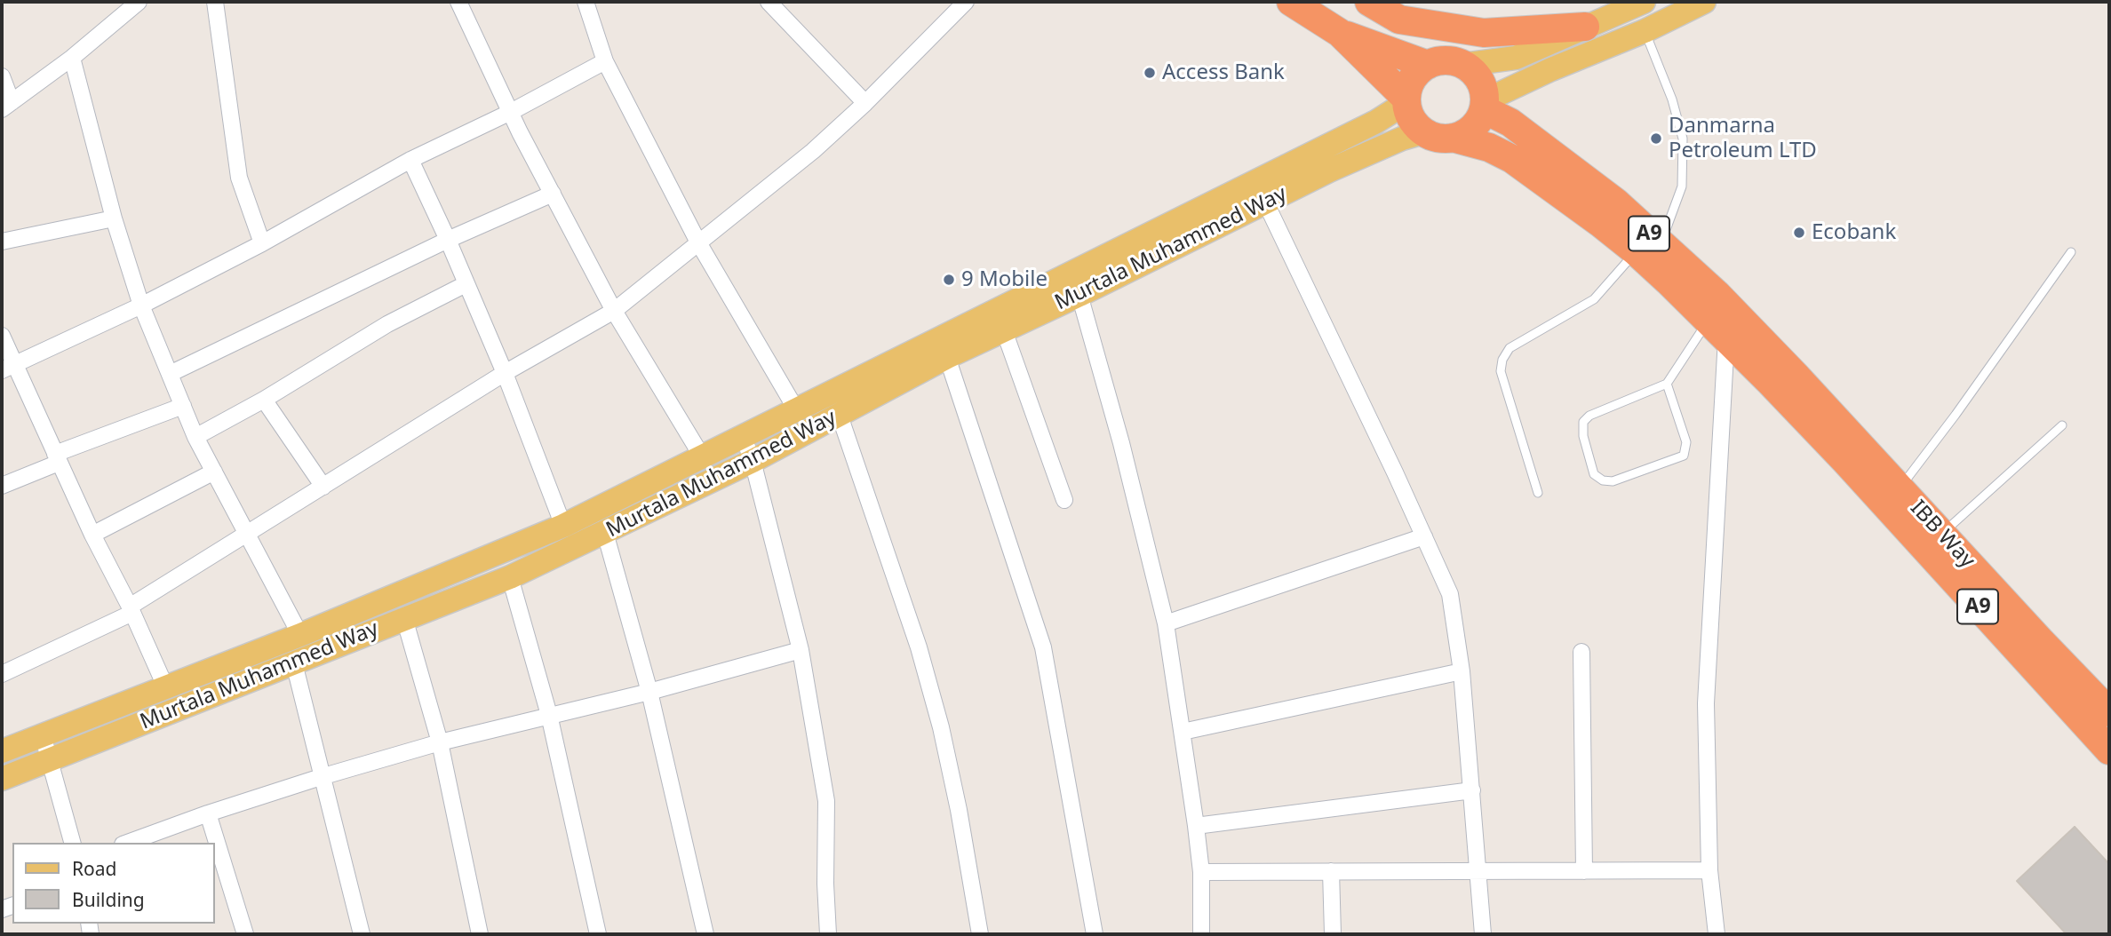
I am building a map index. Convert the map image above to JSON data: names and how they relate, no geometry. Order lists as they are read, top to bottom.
{
  "streets": {
    "highway": ["A9", "IBB Way"],
    "main road": ["Murtala Muhammed Way"]
  },
  "crossings": [
    ["A9", "Murtala Muhammed Way"],
    ["A9", "IBB Way"]
  ],
  "places": [
    "Access Bank",
    "Danmarna Petroleum LTD",
    "Ecobank",
    "9 Mobile"
  ],
  "legend": ["Road", "Building"]
}
